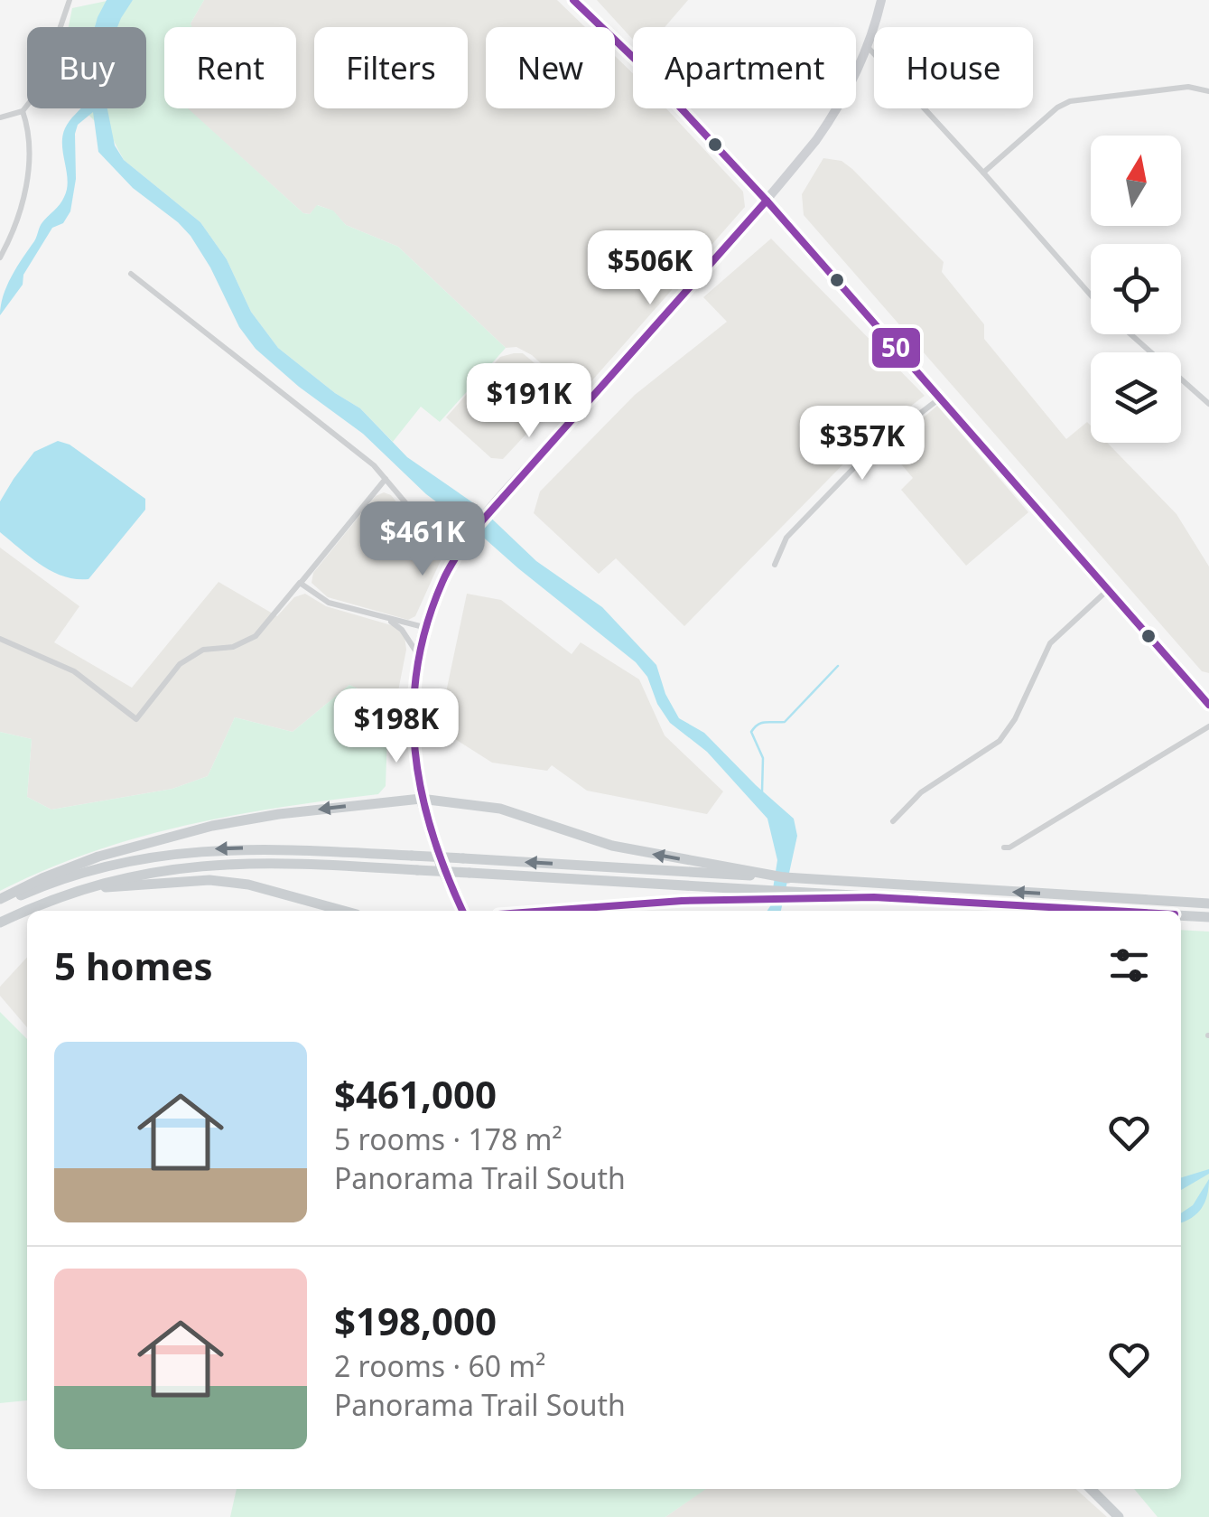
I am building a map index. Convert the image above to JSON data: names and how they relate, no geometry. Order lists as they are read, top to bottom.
{
  "lines": ["transit line 50"],
  "north": "top",
  "page": {
    "chip": [
      "Buy",
      "Rent",
      "Filters",
      "New",
      "Apartment",
      "House"
    ],
    "price": [
      "$506K",
      "$191K",
      "$357K",
      "$461K",
      "$198K"
    ],
    "heading": "5 homes",
    "list": [
      {
        "name": "$461,000",
        "note": "5 rooms · 178 m² · Panorama Trail South"
      },
      {
        "name": "$198,000",
        "note": "2 rooms · 60 m² · Panorama Trail South"
      }
    ]
  }
}
